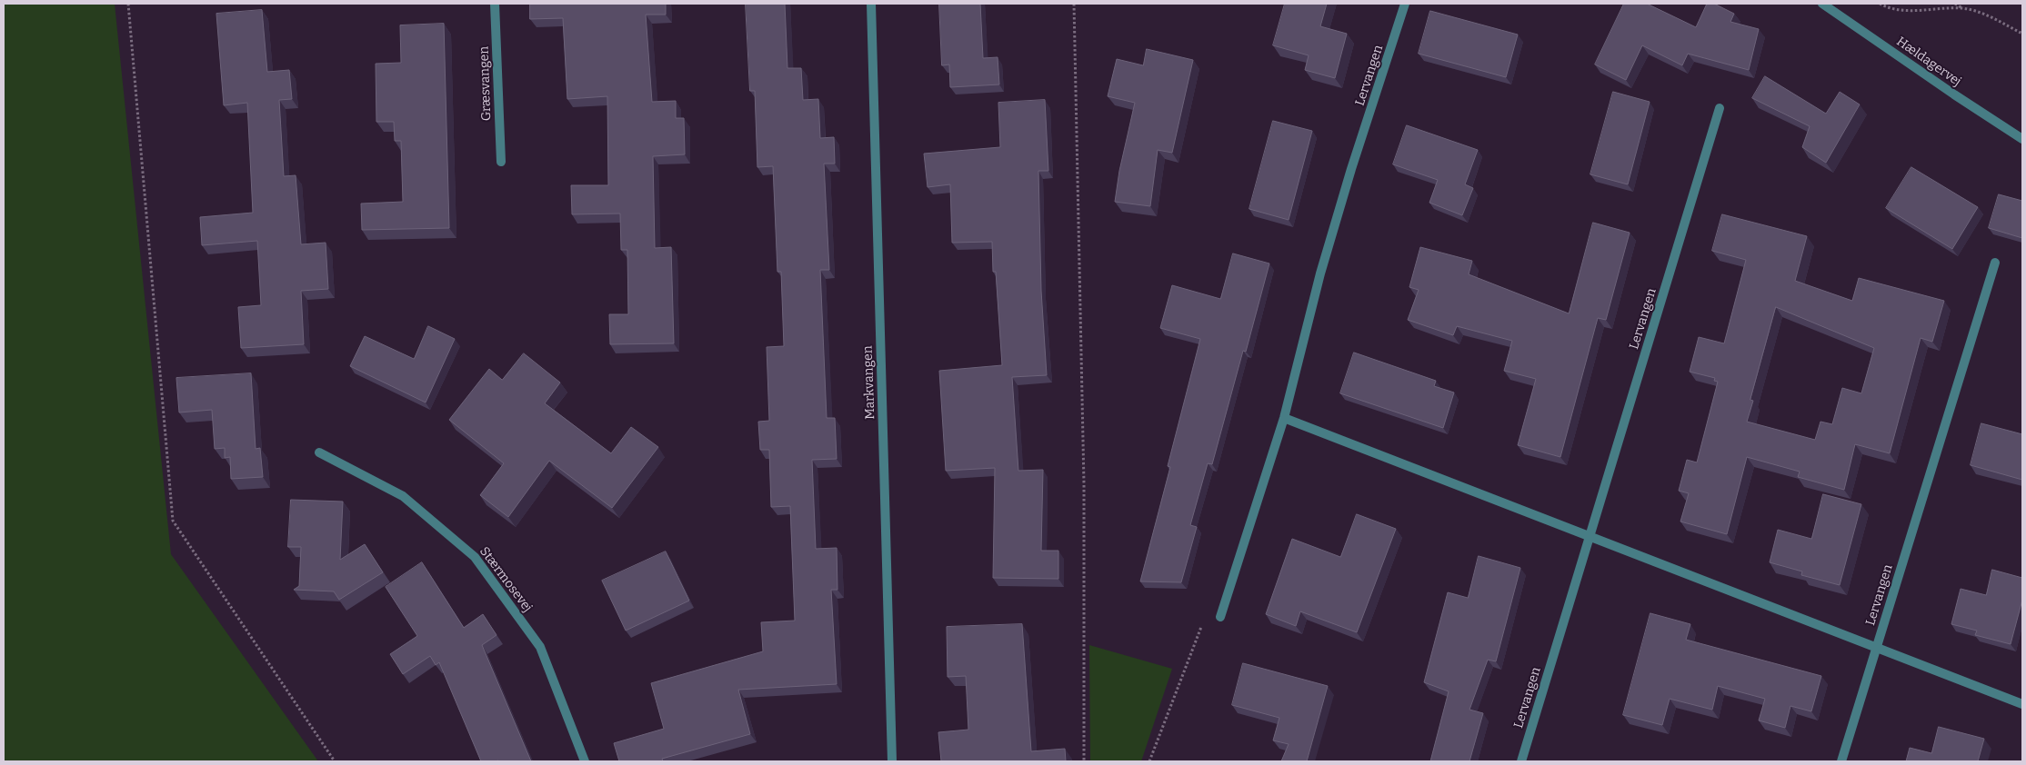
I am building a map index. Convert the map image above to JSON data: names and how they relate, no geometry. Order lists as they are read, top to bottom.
{
  "streets": {
    "street": [
      "Hældagervej",
      "Lervangen",
      "Græsvangen",
      "Markvangen",
      "Stærmosevej"
    ]
  }
}
